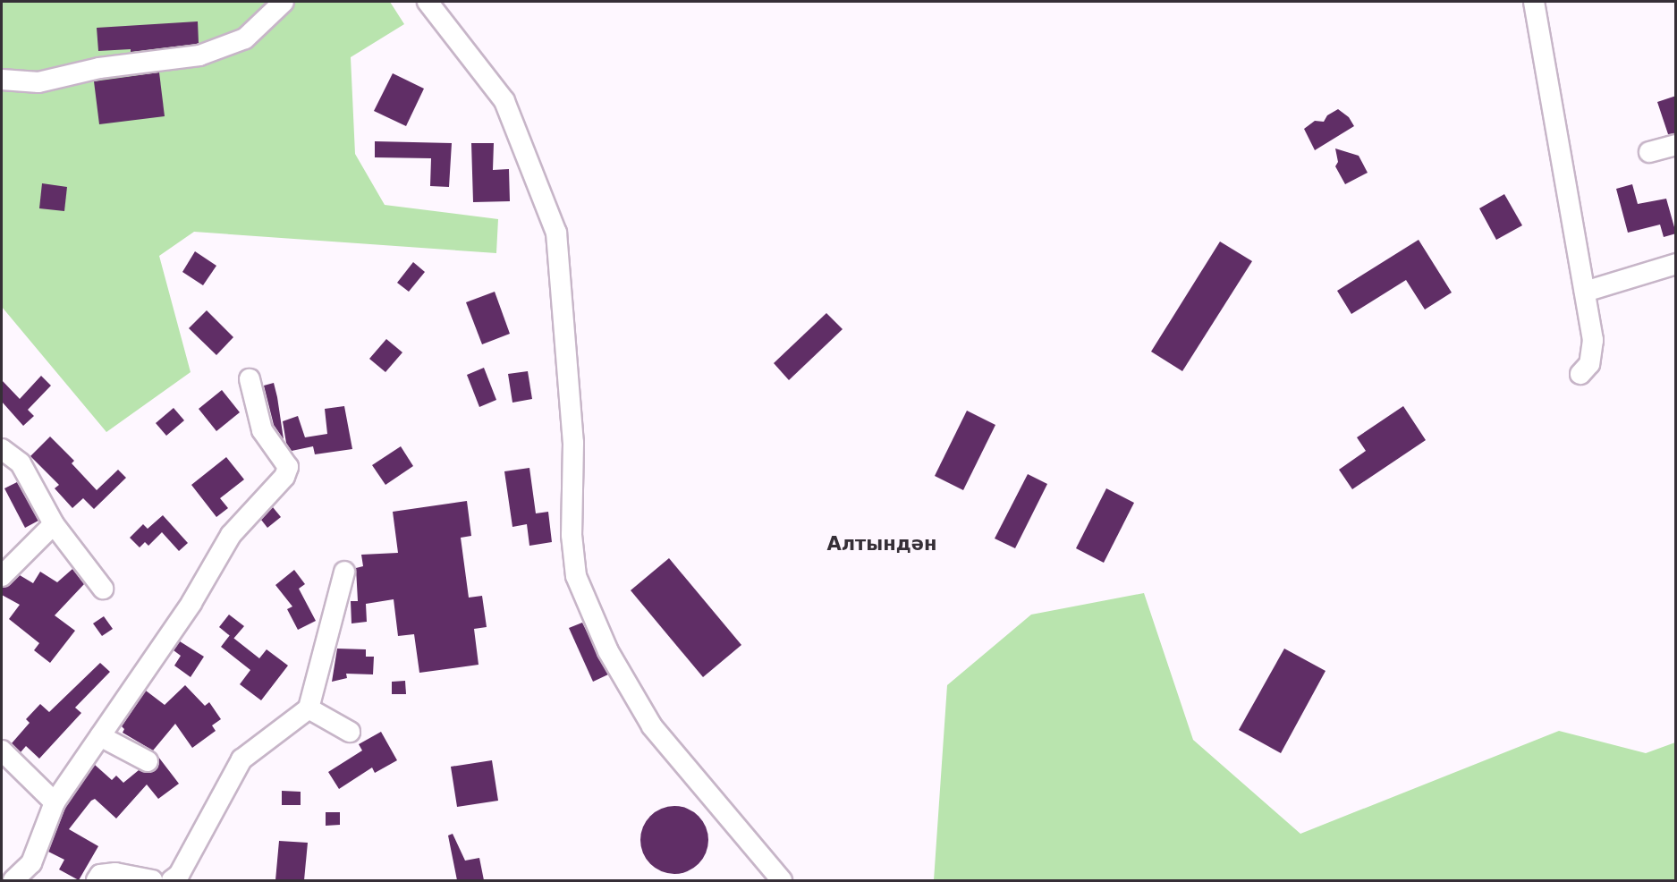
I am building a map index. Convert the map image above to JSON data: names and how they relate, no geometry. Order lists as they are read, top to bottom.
{
  "districts": ["Алтындән"]
}
